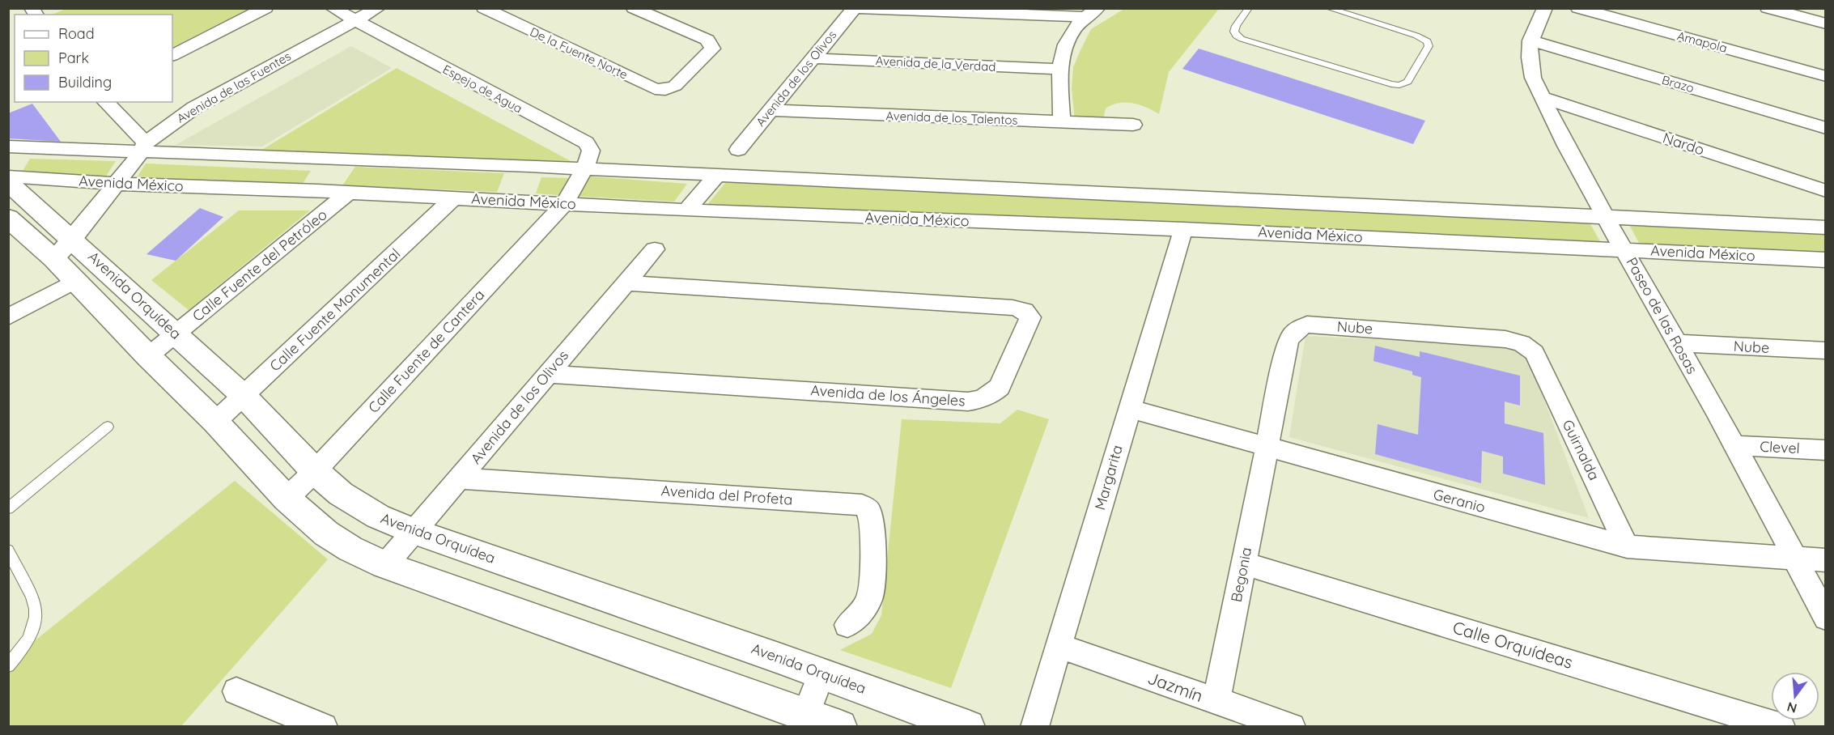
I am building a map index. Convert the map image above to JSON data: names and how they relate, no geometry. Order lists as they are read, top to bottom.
{
  "streets": {
    "street": [
      "Amapola",
      "De la Fuente Norte",
      "Avenida de la Verdad",
      "Avenida de los Olivos",
      "Brazo",
      "Avenida de las Fuentes",
      "Espejo de Agua",
      "Avenida de los Talentos",
      "Nardo",
      "Avenida México",
      "Calle Fuente del Petróleo",
      "Avenida Orquídea",
      "Calle Fuente Monumental",
      "Paseo de las Rosas",
      "Nube",
      "Calle Fuente de Cantera",
      "Avenida de los Ángeles",
      "Clevel",
      "Guirnalda",
      "Margarita",
      "Avenida del Profeta",
      "Geranio",
      "Begonia",
      "Calle Orquídeas",
      "Jazmín"
    ]
  },
  "crossings": [
    ["Avenida de la Verdad", "Avenida de los Olivos"],
    ["Avenida de los Olivos", "Avenida de los Talentos"],
    ["Avenida de los Olivos", "Avenida Orquídea"],
    ["Avenida de los Olivos", "Avenida de los Ángeles"],
    ["Avenida de los Olivos", "Avenida del Profeta"],
    ["Brazo", "Paseo de las Rosas"],
    ["Avenida de las Fuentes", "Espejo de Agua"],
    ["Avenida de las Fuentes", "Avenida México"],
    ["Avenida de las Fuentes", "Avenida Orquídea"],
    ["Espejo de Agua", "Avenida México"],
    ["Espejo de Agua", "Calle Fuente de Cantera"],
    ["Nardo", "Paseo de las Rosas"],
    ["Avenida México", "Calle Fuente del Petróleo"],
    ["Avenida México", "Calle Fuente Monumental"],
    ["Avenida México", "Paseo de las Rosas"],
    ["Avenida México", "Calle Fuente de Cantera"],
    ["Avenida México", "Margarita"],
    ["Calle Fuente del Petróleo", "Avenida Orquídea"],
    ["Avenida Orquídea", "Calle Fuente Monumental"],
    ["Avenida Orquídea", "Calle Fuente de Cantera"],
    ["Paseo de las Rosas", "Nube"],
    ["Paseo de las Rosas", "Clevel"],
    ["Paseo de las Rosas", "Geranio"],
    ["Nube", "Guirnalda"],
    ["Nube", "Geranio"],
    ["Nube", "Begonia"],
    ["Guirnalda", "Geranio"],
    ["Margarita", "Geranio"],
    ["Margarita", "Jazmín"],
    ["Geranio", "Begonia"],
    ["Begonia", "Calle Orquídeas"],
    ["Begonia", "Jazmín"]
  ],
  "legend": ["Road", "Park", "Building"],
  "north": "bottom"
}
